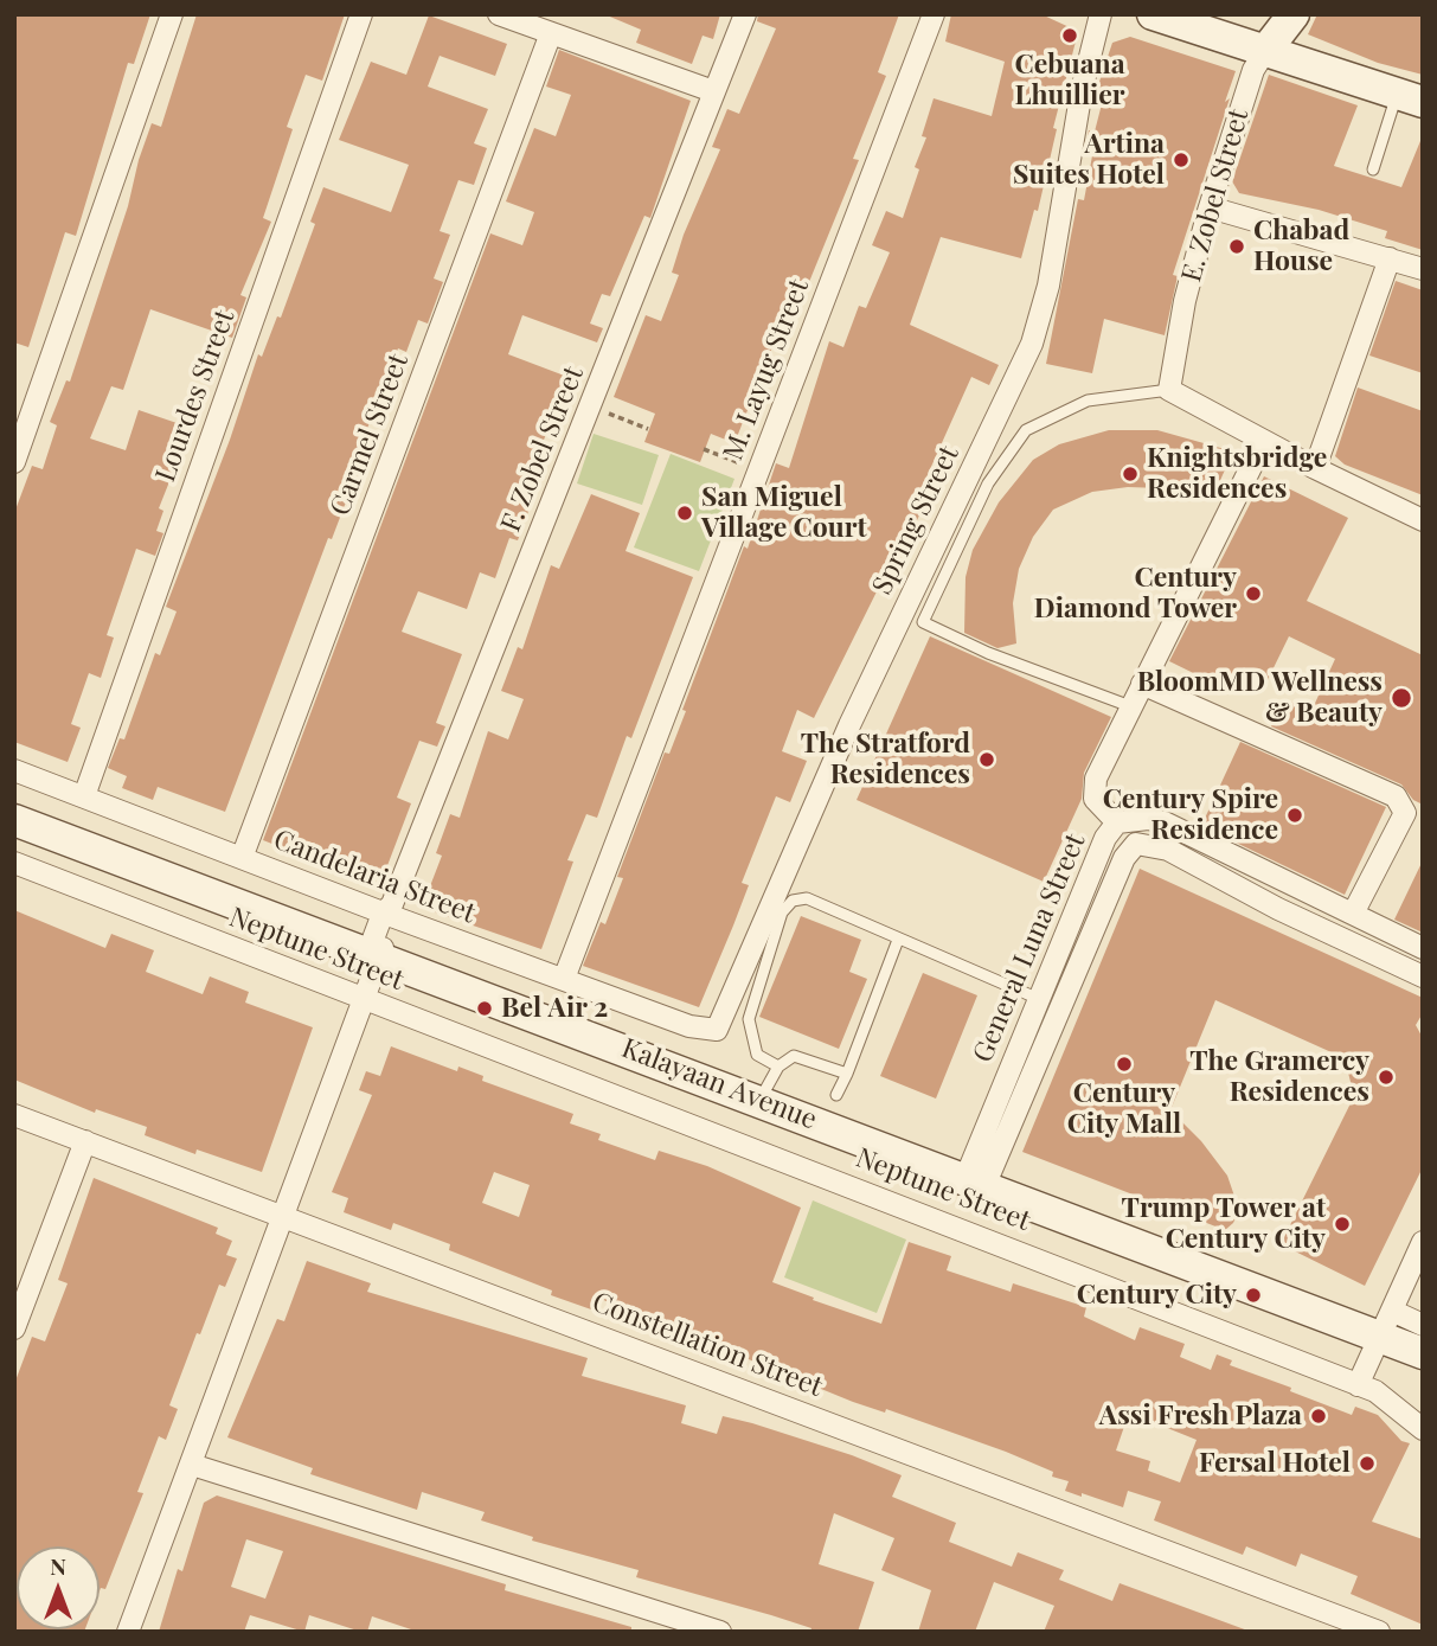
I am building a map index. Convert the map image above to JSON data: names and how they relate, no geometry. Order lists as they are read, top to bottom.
{
  "streets": {
    "main road": ["E. Zobel Street", "Kalayaan Avenue"],
    "street": [
      "M. Layug Street",
      "Lourdes Street",
      "Carmel Street",
      "F. Zobel Street",
      "Spring Street",
      "Candelaria Street",
      "General Luna Street",
      "Neptune Street",
      "Constellation Street"
    ]
  },
  "crossings": [
    ["M. Layug Street", "Candelaria Street"],
    ["Lourdes Street", "Candelaria Street"],
    ["Carmel Street", "Candelaria Street"],
    ["F. Zobel Street", "Candelaria Street"],
    ["F. Zobel Street", "Neptune Street"],
    ["F. Zobel Street", "Kalayaan Avenue"],
    ["F. Zobel Street", "Constellation Street"],
    ["Spring Street", "Candelaria Street"],
    ["General Luna Street", "Kalayaan Avenue"]
  ],
  "places": [
    "Cebuana Lhuillier",
    "Artina Suites Hotel",
    "Chabad House",
    "Knightsbridge Residences",
    "San Miguel Village Court",
    "Century Diamond Tower",
    "BloomMD Wellness & Beauty",
    "The Stratford Residences",
    "Century Spire Residence",
    "Bel Air 2",
    "Century City Mall",
    "The Gramercy Residences",
    "Trump Tower at Century City",
    "Century City",
    "Assi Fresh Plaza",
    "Fersal Hotel"
  ],
  "north": "top"
}
